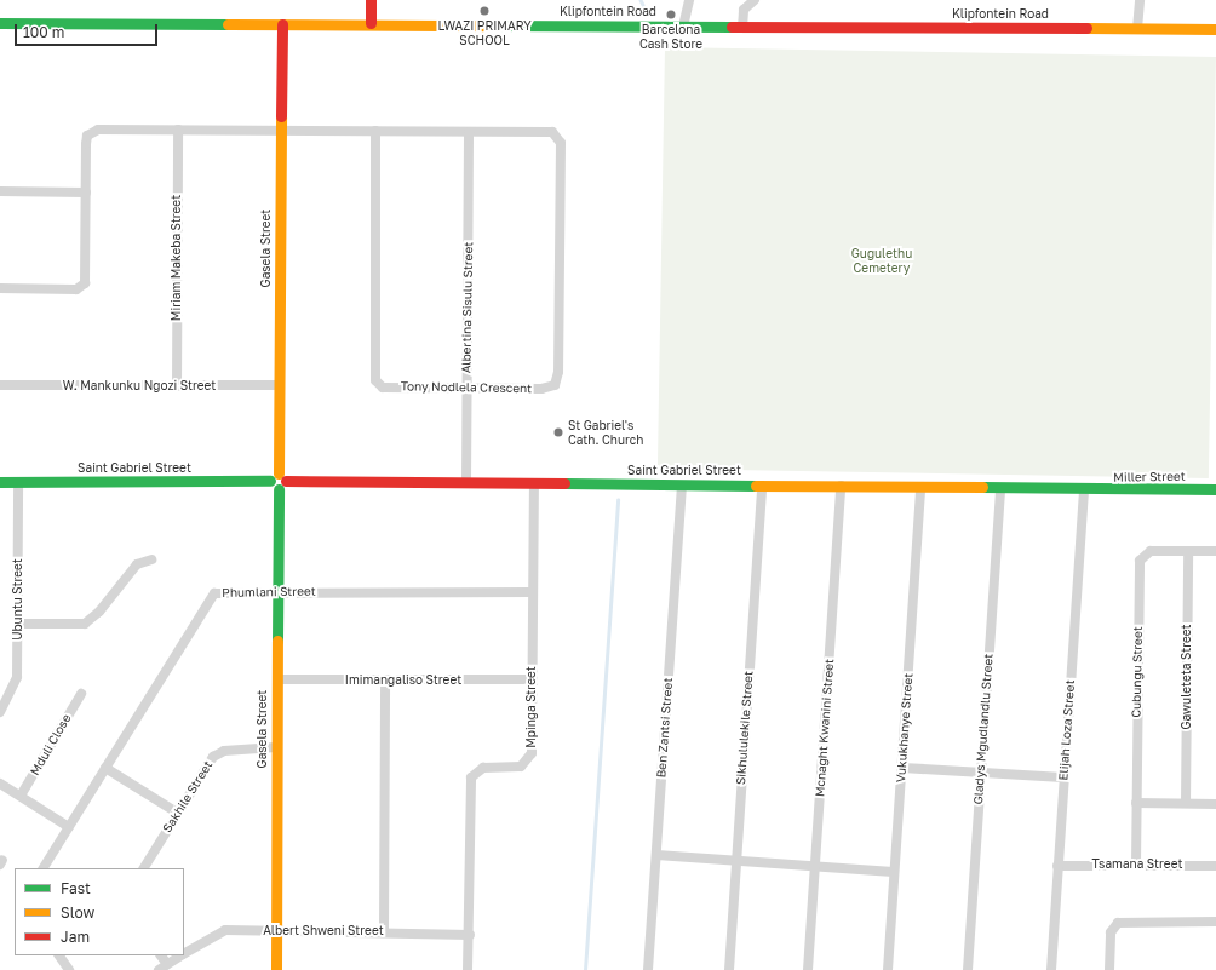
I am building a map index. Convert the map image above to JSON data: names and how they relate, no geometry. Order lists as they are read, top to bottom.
{
  "streets": {
    "street": [
      "Klipfontein Road",
      "Gasela Street",
      "Miriam Makeba Street",
      "Albertina Sisulu Street",
      "W. Mankunku Ngozi Street",
      "Tony Nodlela Crescent",
      "Saint Gabriel Street",
      "Miller Street",
      "Phumlani Street",
      "Ubuntu Street",
      "Cubungu Street",
      "Gawuleteta Street",
      "Imimangaliso Street",
      "Mpinga Street",
      "Ben Zantsi Street",
      "Sikhululekile Street",
      "Mcnaght Kwanini Street",
      "Vukukhanye Street",
      "Gladys Mgudlandlu Street",
      "Elijah Loza Street",
      "Mduli Close",
      "Sakhile Street",
      "Tsamana Street",
      "Albert Shweni Street"
    ]
  },
  "crossings": [
    ["Klipfontein Road", "Gasela Street"],
    ["Gasela Street", "W. Mankunku Ngozi Street"],
    ["Gasela Street", "Saint Gabriel Street"],
    ["Gasela Street", "Phumlani Street"],
    ["Gasela Street", "Imimangaliso Street"],
    ["Gasela Street", "Sakhile Street"],
    ["Gasela Street", "Albert Shweni Street"],
    ["Miriam Makeba Street", "W. Mankunku Ngozi Street"],
    ["Albertina Sisulu Street", "Tony Nodlela Crescent"],
    ["Albertina Sisulu Street", "Saint Gabriel Street"],
    ["Saint Gabriel Street", "Miller Street"],
    ["Saint Gabriel Street", "Ubuntu Street"],
    ["Saint Gabriel Street", "Mpinga Street"],
    ["Saint Gabriel Street", "Ben Zantsi Street"],
    ["Saint Gabriel Street", "Sikhululekile Street"],
    ["Saint Gabriel Street", "Mcnaght Kwanini Street"],
    ["Saint Gabriel Street", "Vukukhanye Street"],
    ["Saint Gabriel Street", "Gladys Mgudlandlu Street"],
    ["Saint Gabriel Street", "Elijah Loza Street"],
    ["Miller Street", "Elijah Loza Street"],
    ["Phumlani Street", "Mpinga Street"],
    ["Cubungu Street", "Gawuleteta Street"],
    ["Cubungu Street", "Tsamana Street"],
    ["Imimangaliso Street", "Mpinga Street"],
    ["Mpinga Street", "Albert Shweni Street"],
    ["Elijah Loza Street", "Tsamana Street"]
  ],
  "parks": ["Gugulethu Cemetery"],
  "places": ["LWAZI PRIMARY SCHOOL", "Barcelona Cash Store", "St Gabriel's Cath. Church"],
  "legend": ["Fast", "Slow", "Jam"],
  "scale_bar": "100 m"
}
